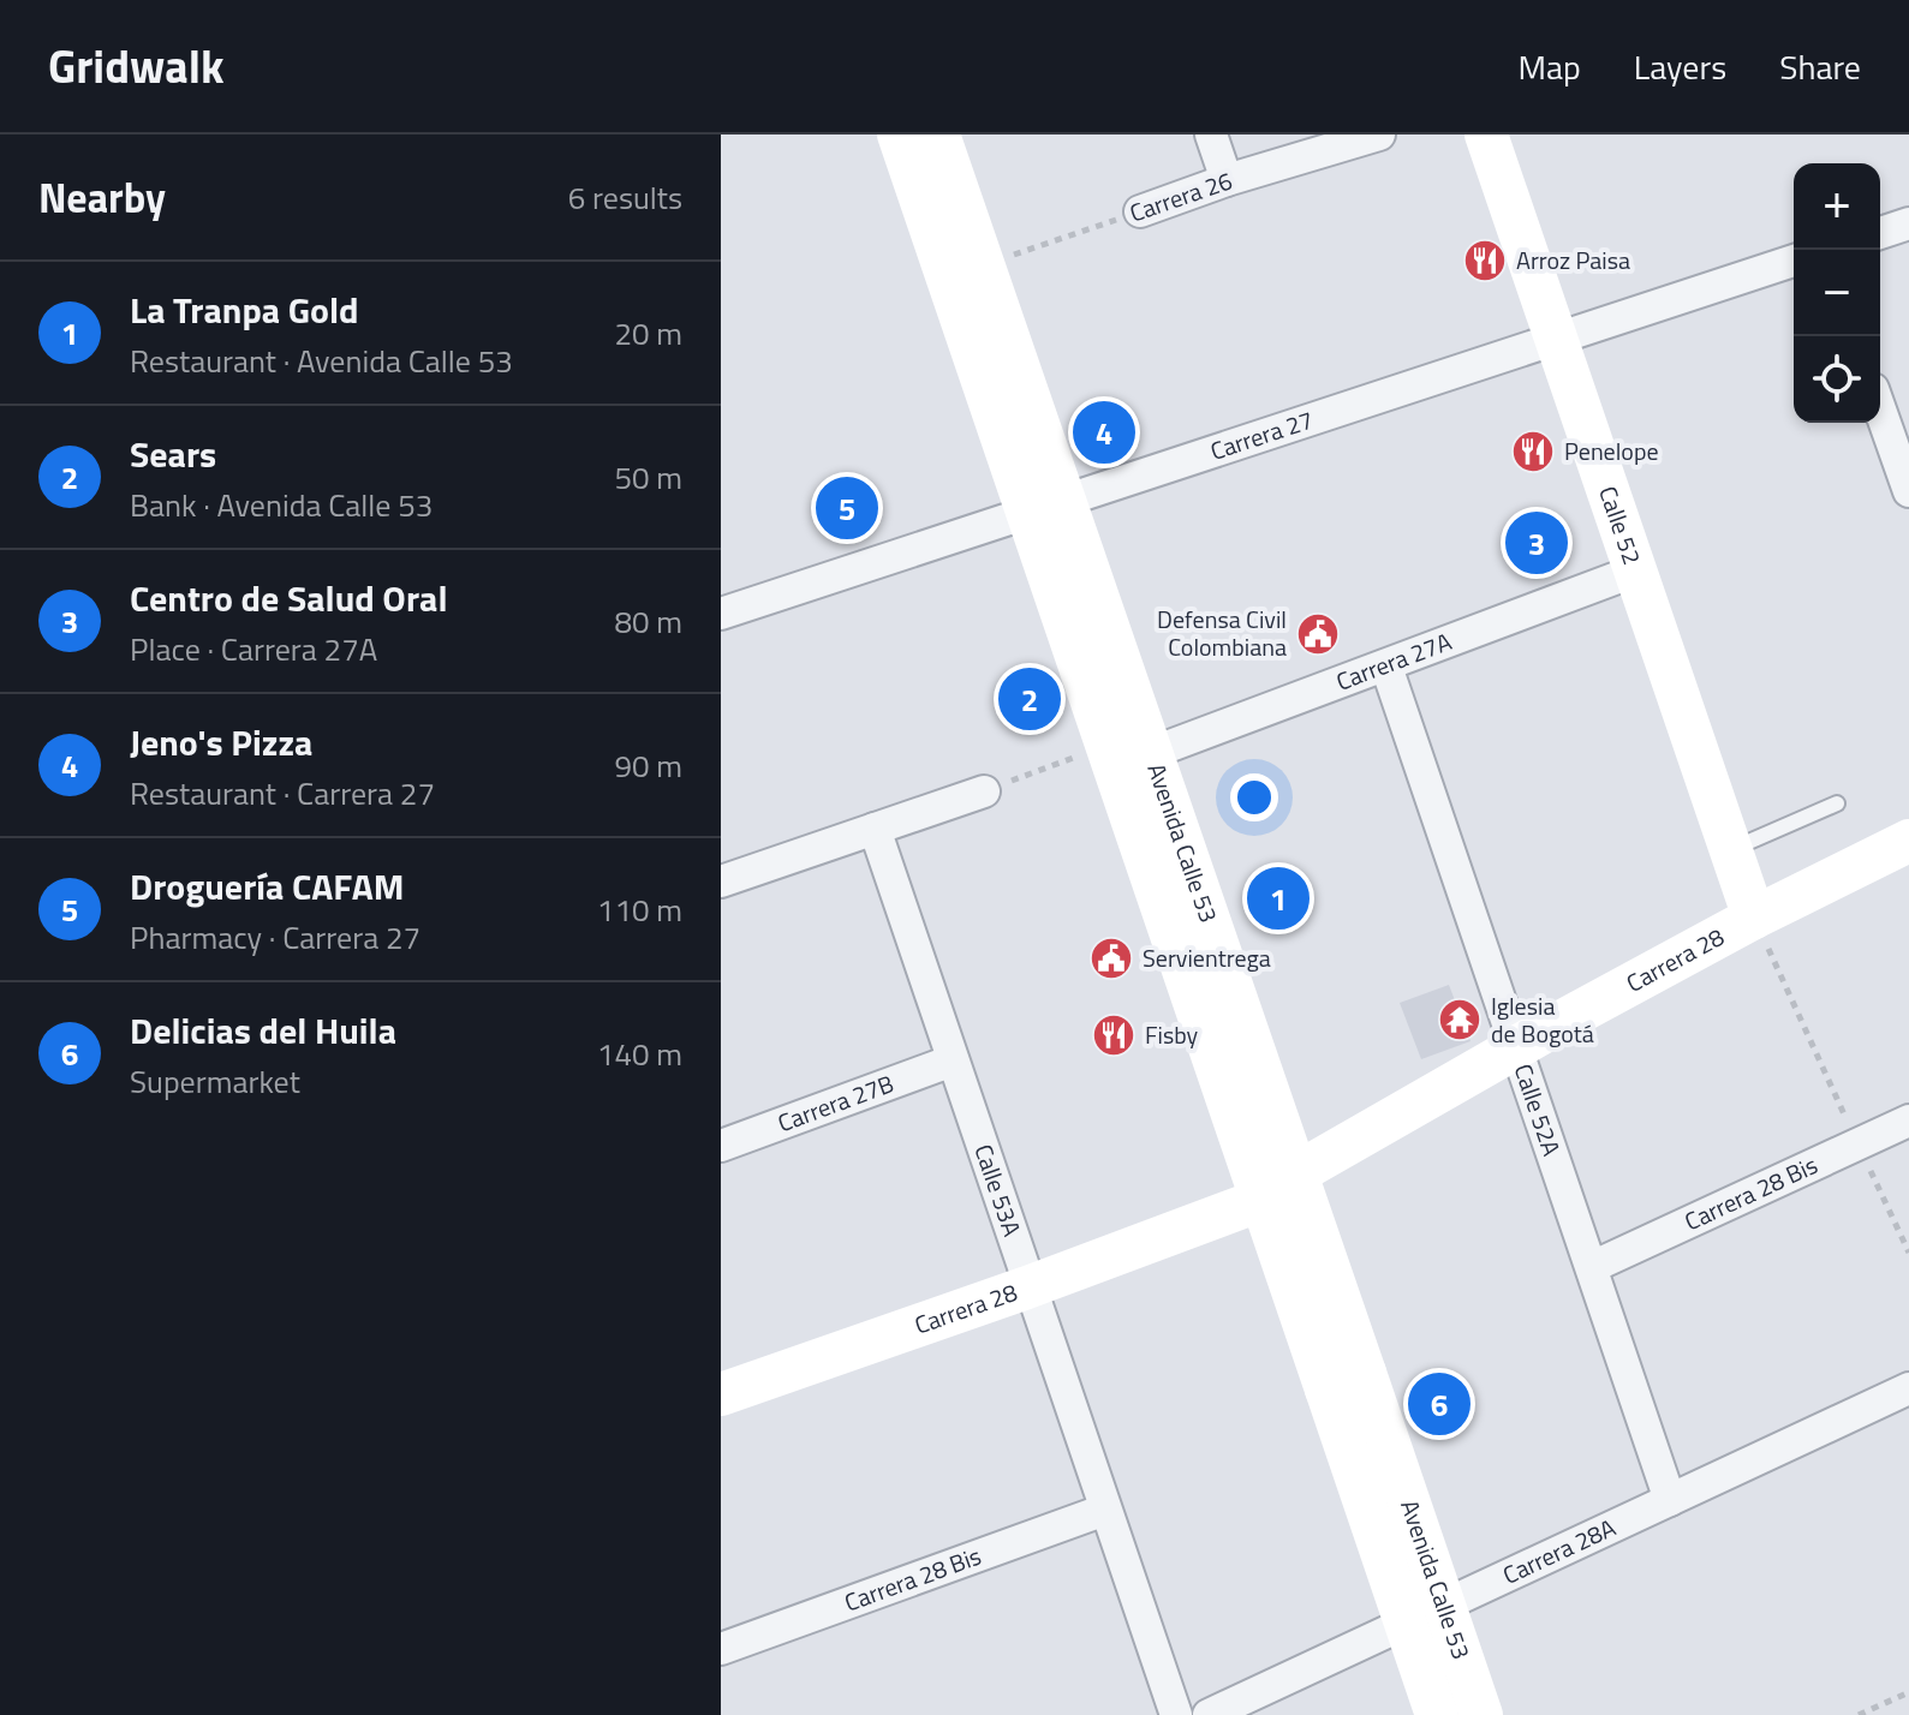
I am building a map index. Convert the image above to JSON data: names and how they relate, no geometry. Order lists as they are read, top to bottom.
{
  "streets": {
    "main road": ["Calle 52", "Avenida Calle 53", "Carrera 28"],
    "street": [
      "Carrera 26",
      "Carrera 27",
      "Carrera 27A",
      "Carrera 27B",
      "Calle 52A",
      "Calle 53A",
      "Carrera 28 Bis",
      "Carrera 28A"
    ]
  },
  "crossings": [
    ["Carrera 26", "Avenida Calle 53"],
    ["Carrera 27", "Calle 52"],
    ["Carrera 27", "Avenida Calle 53"],
    ["Calle 52", "Carrera 27A"],
    ["Calle 52", "Carrera 28"],
    ["Carrera 27A", "Avenida Calle 53"],
    ["Carrera 27A", "Calle 52A"],
    ["Avenida Calle 53", "Carrera 28"],
    ["Carrera 28", "Calle 52A"],
    ["Carrera 28", "Calle 53A"],
    ["Carrera 27B", "Calle 53A"],
    ["Calle 52A", "Carrera 28 Bis"],
    ["Calle 52A", "Carrera 28A"],
    ["Calle 53A", "Carrera 28 Bis"]
  ],
  "places": {
    "restaurant": ["Arroz Paisa", "Penelope", "Fisby"],
    "public building": ["Defensa Civil Colombiana", "Servientrega"],
    "temple": ["Iglesia de Bogotá"]
  },
  "page": {
    "header": "Gridwalk",
    "nav": ["Map", "Layers", "Share"],
    "heading": ["Nearby", "6 results"],
    "map_buttons": ["+", "−"],
    "list": [
      {
        "mark": "1",
        "name": "La Tranpa Gold",
        "note": "Restaurant · Avenida Calle 53",
        "value": "20 m"
      },
      {
        "mark": "2",
        "name": "Sears",
        "note": "Bank · Avenida Calle 53",
        "value": "50 m"
      },
      {
        "mark": "3",
        "name": "Centro de Salud Oral",
        "note": "Place · Carrera 27A",
        "value": "80 m"
      },
      {
        "mark": "4",
        "name": "Jeno's Pizza",
        "note": "Restaurant · Carrera 27",
        "value": "90 m"
      },
      {
        "mark": "5",
        "name": "Droguería CAFAM",
        "note": "Pharmacy · Carrera 27",
        "value": "110 m"
      },
      {
        "mark": "6",
        "name": "Delicias del Huila",
        "note": "Supermarket",
        "value": "140 m"
      }
    ],
    "pins": [
      "4",
      "5",
      "3",
      "2",
      "1",
      "6"
    ]
  }
}
